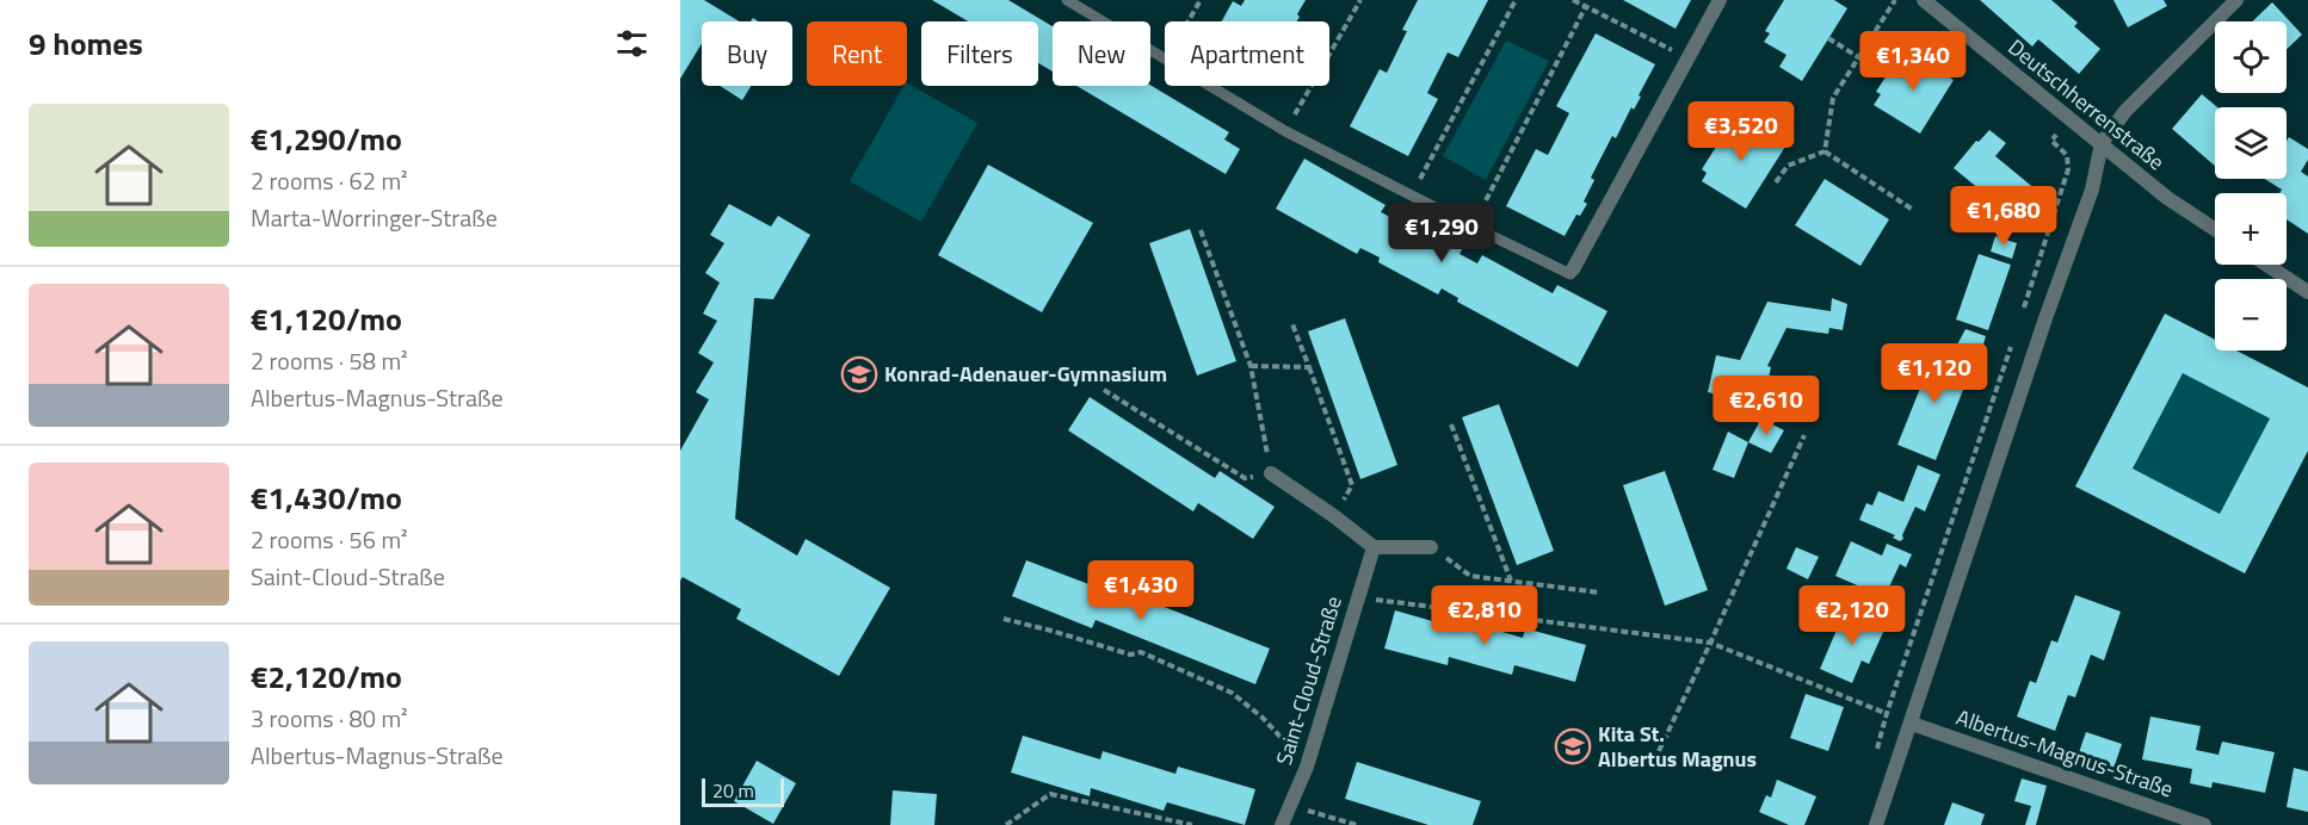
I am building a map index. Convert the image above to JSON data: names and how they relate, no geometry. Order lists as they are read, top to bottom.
{
  "streets": {
    "street": ["Deutschherrenstraße", "Saint-Cloud-Straße", "Albertus-Magnus-Straße"]
  },
  "places": {
    "school or university": ["Konrad-Adenauer-Gymnasium", "Kita St. Albertus Magnus"]
  },
  "scale_bar": "20 m",
  "page": {
    "heading": "9 homes",
    "map_buttons": ["+", "−"],
    "chip": [
      "Buy",
      "Rent",
      "Filters",
      "New",
      "Apartment"
    ],
    "price": [
      "€1,340",
      "€3,520",
      "€1,680",
      "€1,290",
      "€1,120",
      "€2,610",
      "€1,430",
      "€2,810",
      "€2,120"
    ],
    "list": [
      {
        "name": "€1,290/mo",
        "note": "2 rooms · 62 m² · Marta-Worringer-Straße"
      },
      {
        "name": "€1,120/mo",
        "note": "2 rooms · 58 m² · Albertus-Magnus-Straße"
      },
      {
        "name": "€1,430/mo",
        "note": "2 rooms · 56 m² · Saint-Cloud-Straße"
      },
      {
        "name": "€2,120/mo",
        "note": "3 rooms · 80 m² · Albertus-Magnus-Straße"
      }
    ],
    "scale": "20 m"
  }
}
